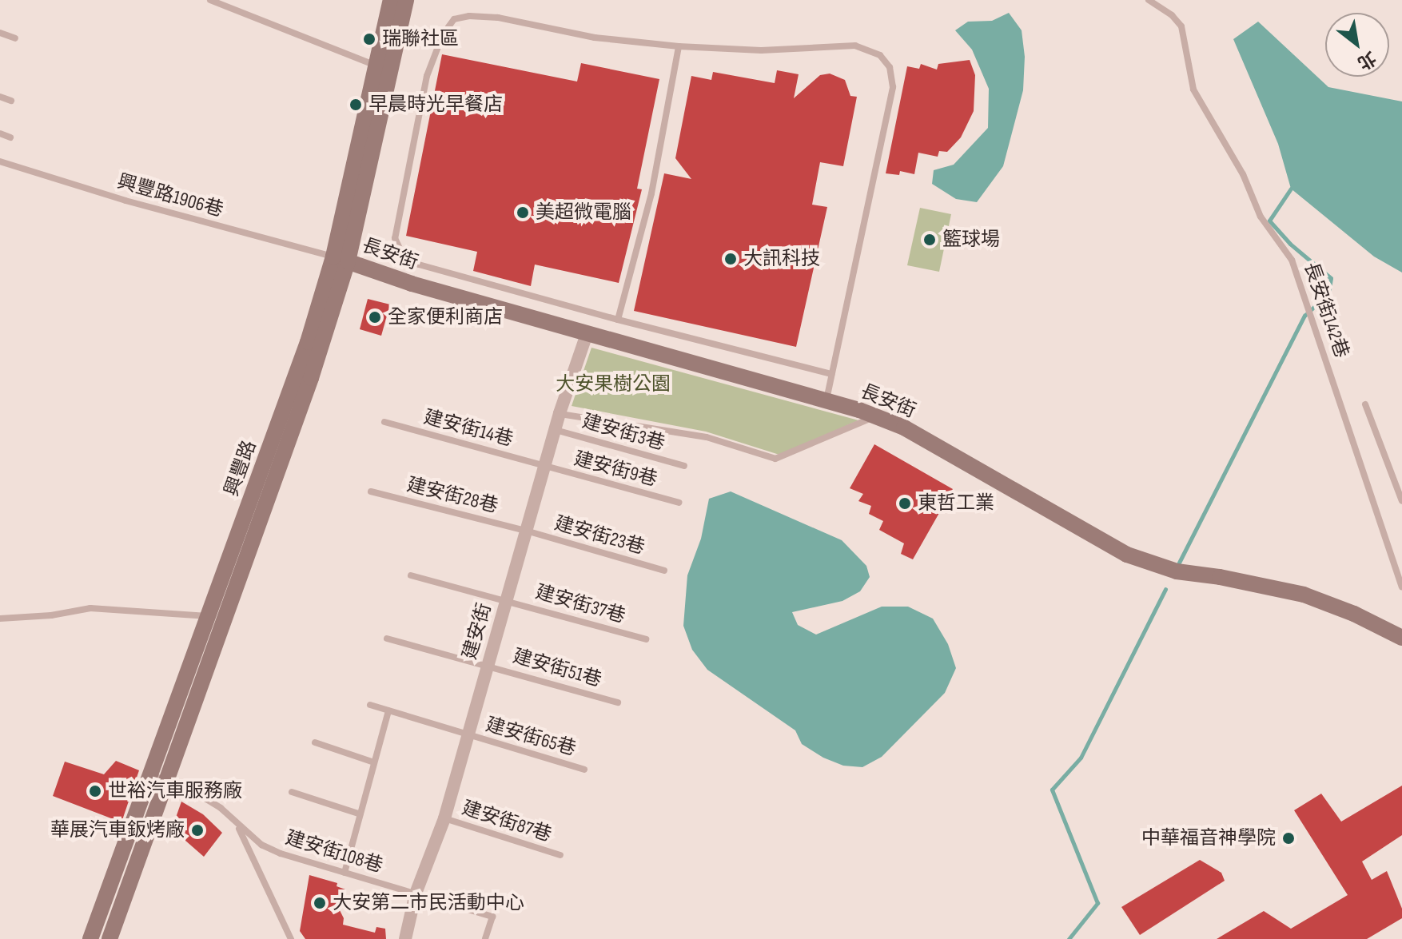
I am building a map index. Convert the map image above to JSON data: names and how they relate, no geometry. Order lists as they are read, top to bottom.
{
  "streets": {
    "main road": ["長安街", "興豐路"],
    "street": ["建安街"],
    "lane": [
      "興豐路1906巷",
      "長安街142巷",
      "建安街14巷",
      "建安街3巷",
      "建安街9巷",
      "建安街28巷",
      "建安街23巷",
      "建安街37巷",
      "建安街51巷",
      "建安街65巷",
      "建安街87巷",
      "建安街108巷"
    ]
  },
  "crossings": [
    ["興豐路1906巷", "長安街"],
    ["興豐路1906巷", "興豐路"],
    ["長安街", "興豐路"],
    ["長安街", "建安街"],
    ["建安街14巷", "建安街9巷"],
    ["建安街14巷", "建安街"],
    ["建安街3巷", "建安街"],
    ["興豐路", "建安街108巷"],
    ["建安街9巷", "建安街"],
    ["建安街28巷", "建安街23巷"],
    ["建安街28巷", "建安街"],
    ["建安街23巷", "建安街"],
    ["建安街37巷", "建安街"],
    ["建安街", "建安街51巷"],
    ["建安街", "建安街65巷"],
    ["建安街", "建安街87巷"],
    ["建安街", "建安街108巷"]
  ],
  "parks": ["大安果樹公園"],
  "places": [
    "瑞聯社區",
    "早晨時光早餐店",
    "美超微電腦",
    "籃球場",
    "大訊科技",
    "全家便利商店",
    "東哲工業",
    "世裕汽車服務廠",
    "華展汽車鈑烤廠",
    "中華福音神學院",
    "大安第二市民活動中心"
  ],
  "north": "bottom right"
}
